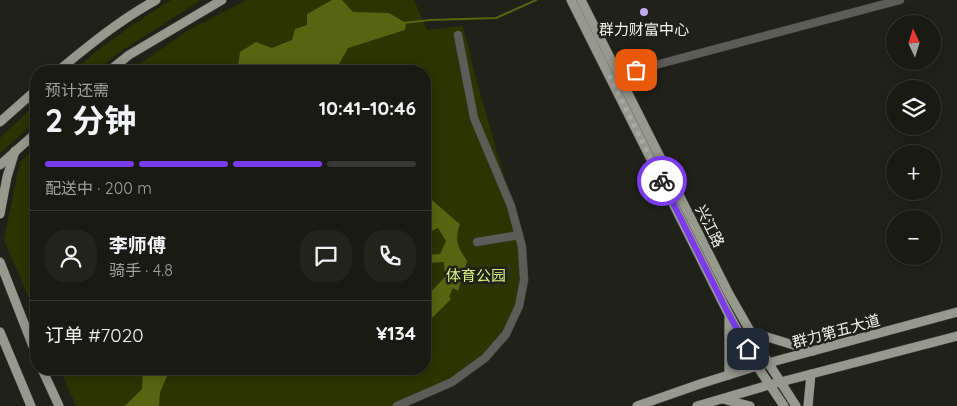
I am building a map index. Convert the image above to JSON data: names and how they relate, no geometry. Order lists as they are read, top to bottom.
{
  "streets": {
    "main road": ["兴江路", "群力第五大道"]
  },
  "crossings": [
    ["兴江路", "群力第五大道"]
  ],
  "parks": ["体育公园"],
  "places": ["群力财富中心"],
  "north": "top",
  "page": {
    "map_buttons": ["+", "−"],
    "heading": ["2 分钟", "预计还需", "10:41–10:46"],
    "panel": [
      "李师傅",
      "骑手 · 4.8",
      "订单 #7020",
      "¥134"
    ],
    "bar": "配送中 · 200 m"
  }
}
